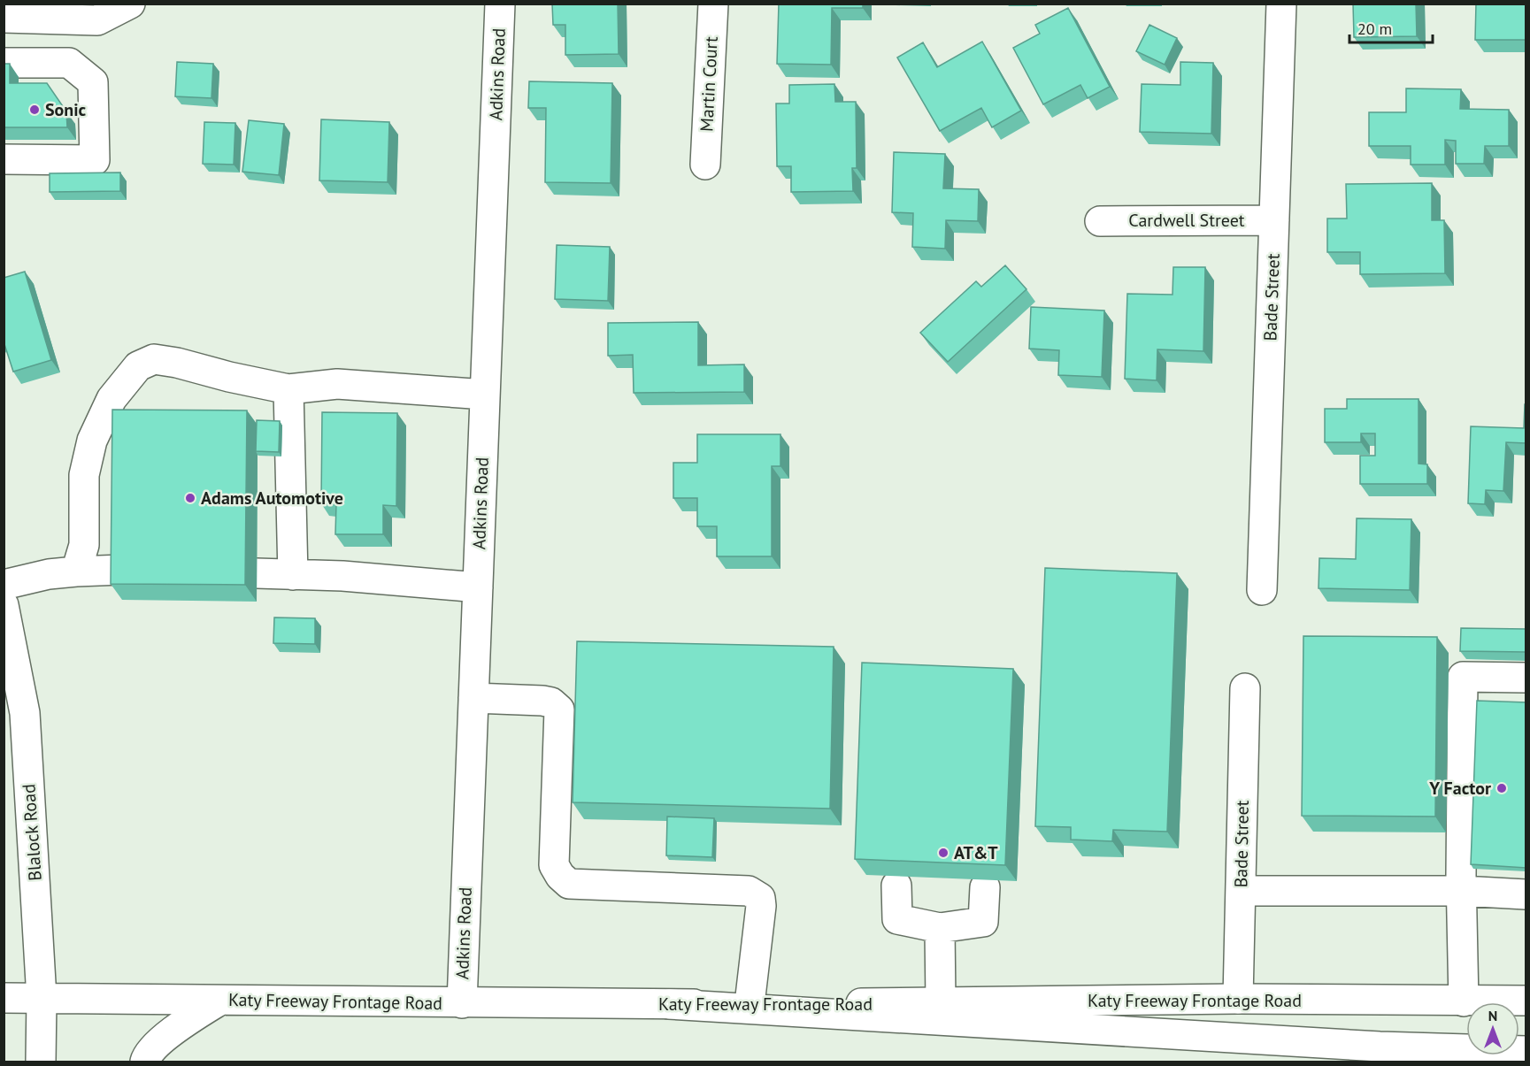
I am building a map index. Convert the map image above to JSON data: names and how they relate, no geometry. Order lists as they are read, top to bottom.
{
  "streets": {
    "main road": [
      "Adkins Road",
      "Martin Court",
      "Cardwell Street",
      "Bade Street",
      "Blalock Road",
      "Katy Freeway Frontage Road"
    ]
  },
  "crossings": [
    ["Adkins Road", "Katy Freeway Frontage Road"],
    ["Cardwell Street", "Bade Street"],
    ["Bade Street", "Katy Freeway Frontage Road"],
    ["Blalock Road", "Katy Freeway Frontage Road"]
  ],
  "places": [
    "Sonic",
    "Adams Automotive",
    "Y Factor",
    "AT&T"
  ],
  "scale_bar": "20 m",
  "north": "top"
}
